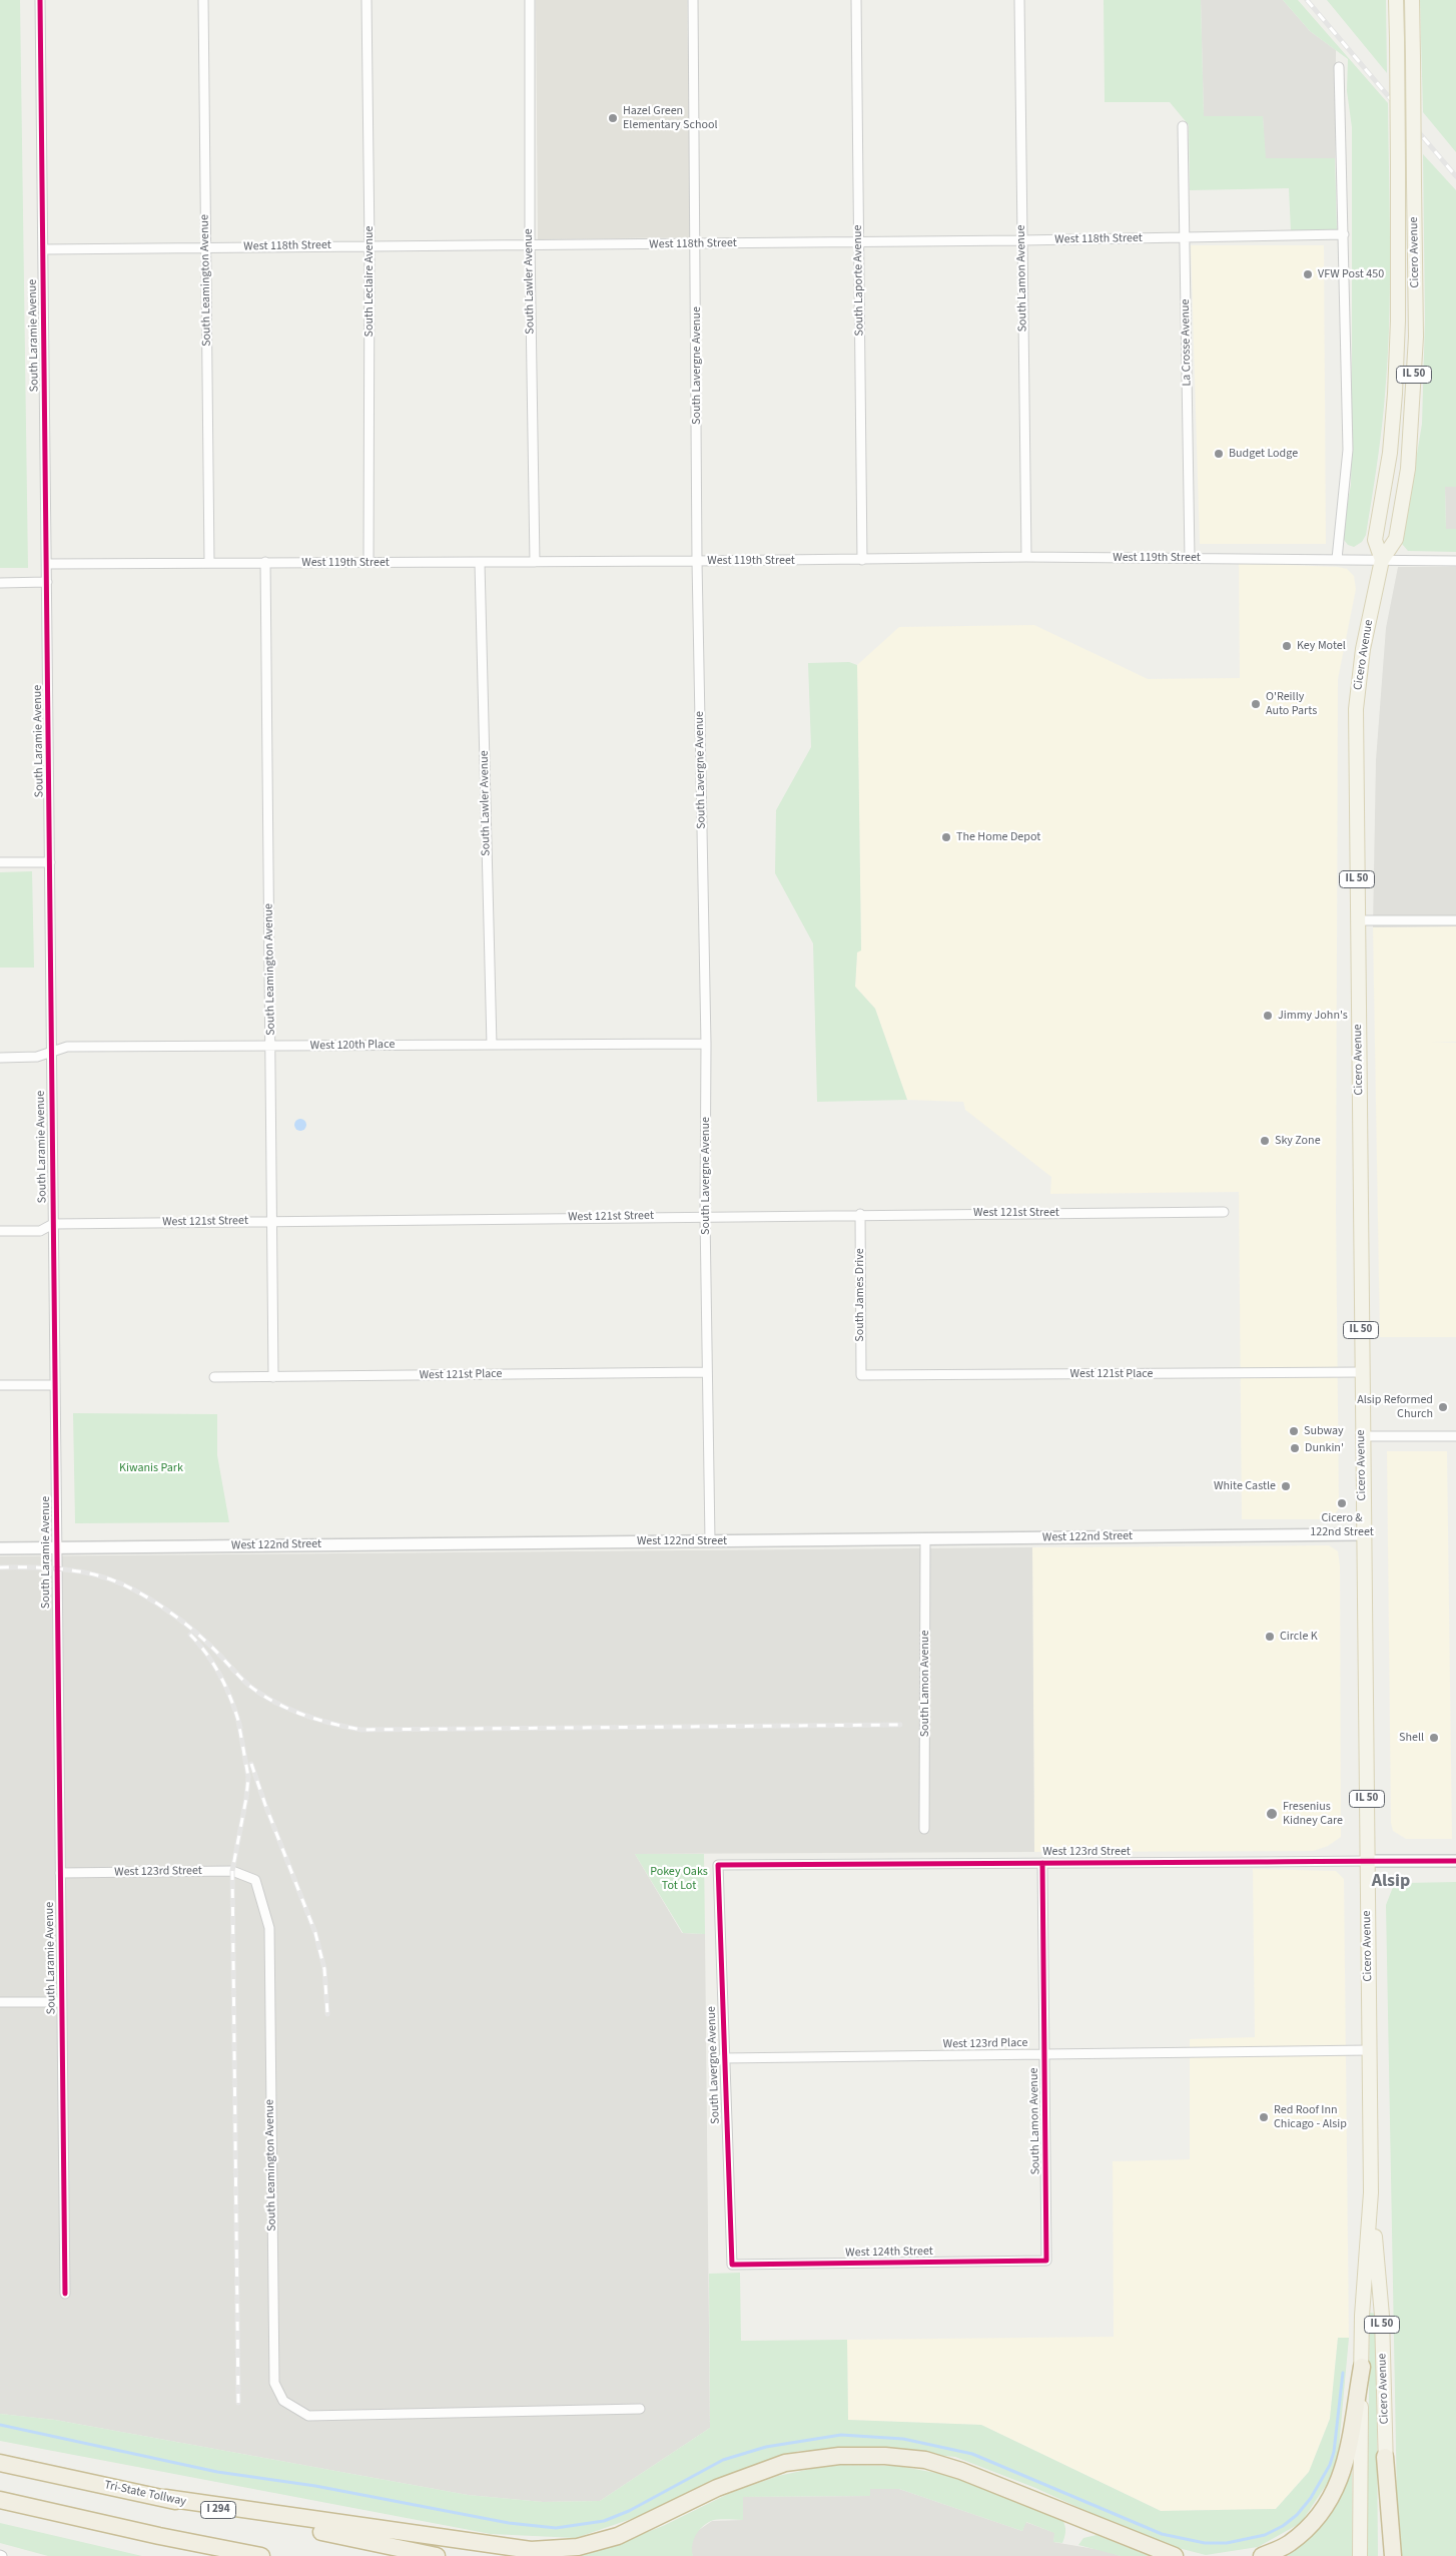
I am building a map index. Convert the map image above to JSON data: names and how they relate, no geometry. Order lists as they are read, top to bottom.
{
  "streets": {
    "highway": ["Tri-State Tollway", "I 294"],
    "main road": ["Cicero Avenue", "IL 50"],
    "street": [
      "West 118th Street",
      "South Lamon Avenue",
      "South Leamington Avenue",
      "South Laporte Avenue",
      "South Leclaire Avenue",
      "South Lawler Avenue",
      "South Laramie Avenue",
      "La Crosse Avenue",
      "South Lavergne Avenue",
      "West 119th Street",
      "West 120th Place",
      "West 121st Street",
      "South James Drive",
      "West 121st Place",
      "West 122nd Street",
      "West 123rd Street",
      "West 123rd Place",
      "West 124th Street"
    ]
  },
  "crossings": [
    ["West 118th Street", "South Lamon Avenue"],
    ["West 118th Street", "South Leamington Avenue"],
    ["West 118th Street", "South Laporte Avenue"],
    ["West 118th Street", "South Leclaire Avenue"],
    ["West 118th Street", "South Lawler Avenue"],
    ["West 118th Street", "South Laramie Avenue"],
    ["West 118th Street", "La Crosse Avenue"],
    ["West 118th Street", "South Lavergne Avenue"],
    ["Cicero Avenue", "West 119th Street"],
    ["Cicero Avenue", "West 121st Place"],
    ["Cicero Avenue", "West 122nd Street"],
    ["Cicero Avenue", "West 123rd Street"],
    ["Cicero Avenue", "West 123rd Place"],
    ["South Lamon Avenue", "West 119th Street"],
    ["South Lamon Avenue", "West 122nd Street"],
    ["South Lamon Avenue", "West 123rd Street"],
    ["South Lamon Avenue", "West 123rd Place"],
    ["South Lamon Avenue", "West 124th Street"],
    ["South Leamington Avenue", "West 119th Street"],
    ["South Leamington Avenue", "West 120th Place"],
    ["South Leamington Avenue", "West 121st Street"],
    ["South Leamington Avenue", "West 121st Place"],
    ["South Leamington Avenue", "West 123rd Street"],
    ["South Laporte Avenue", "West 119th Street"],
    ["South Leclaire Avenue", "West 119th Street"],
    ["South Lawler Avenue", "West 119th Street"],
    ["South Lawler Avenue", "West 120th Place"],
    ["South Laramie Avenue", "West 119th Street"],
    ["South Laramie Avenue", "West 120th Place"],
    ["South Laramie Avenue", "West 121st Street"],
    ["South Laramie Avenue", "West 122nd Street"],
    ["South Laramie Avenue", "West 123rd Street"],
    ["La Crosse Avenue", "West 119th Street"],
    ["South Lavergne Avenue", "West 119th Street"],
    ["South Lavergne Avenue", "West 120th Place"],
    ["South Lavergne Avenue", "West 121st Street"],
    ["South Lavergne Avenue", "West 121st Place"],
    ["South Lavergne Avenue", "West 122nd Street"],
    ["South Lavergne Avenue", "West 123rd Street"],
    ["South Lavergne Avenue", "West 123rd Place"],
    ["South Lavergne Avenue", "West 124th Street"],
    ["West 121st Street", "South James Drive"],
    ["South James Drive", "West 121st Place"]
  ],
  "districts": ["Alsip"],
  "parks": ["Kiwanis Park", "Pokey Oaks Tot Lot"],
  "places": [
    "Hazel Green Elementary School",
    "VFW Post 450",
    "Budget Lodge",
    "Key Motel",
    "O'Reilly Auto Parts",
    "The Home Depot",
    "Jimmy John's",
    "Sky Zone",
    "Alsip Reformed Church",
    "Subway",
    "Dunkin'",
    "White Castle",
    "Cicero & 122nd Street",
    "Circle K",
    "Shell",
    "Fresenius Kidney Care",
    "Red Roof Inn Chicago - Alsip"
  ]
}
